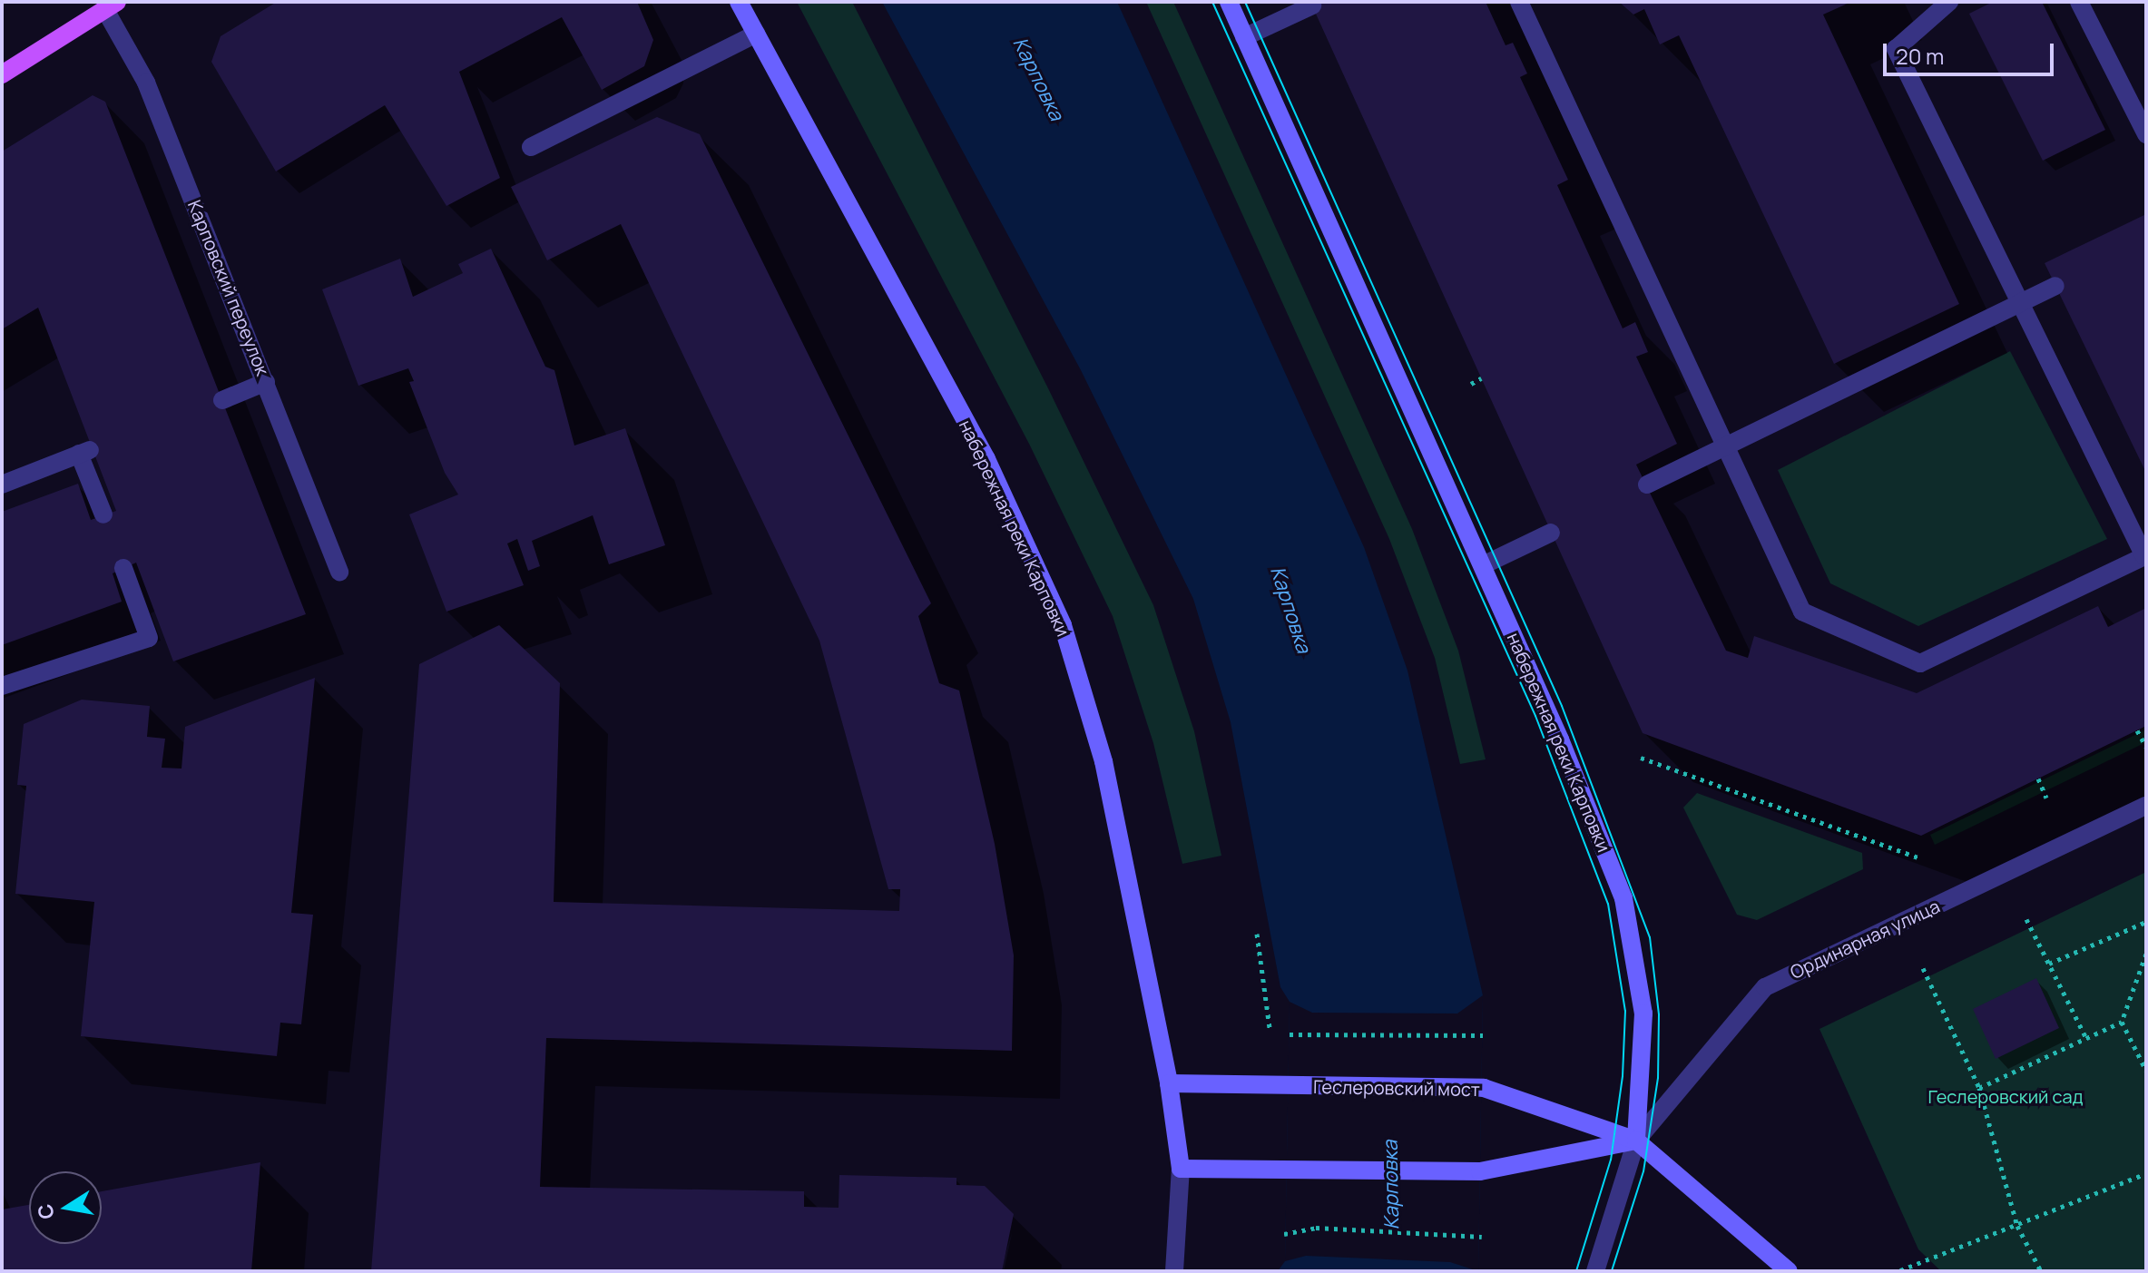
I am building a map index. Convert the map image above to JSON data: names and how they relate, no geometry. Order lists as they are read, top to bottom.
{
  "streets": {
    "street": [
      "Карповский переулок",
      "набережная реки Карповки",
      "Ординарная улица",
      "Геслеровский мост"
    ]
  },
  "crossings": [
    ["набережная реки Карповки", "Ординарная улица"],
    ["набережная реки Карповки", "Геслеровский мост"],
    ["Ординарная улица", "Геслеровский мост"]
  ],
  "water": ["Карповка"],
  "parks": ["Геслеровский сад"],
  "scale_bar": "20 m",
  "north": "left"
}
